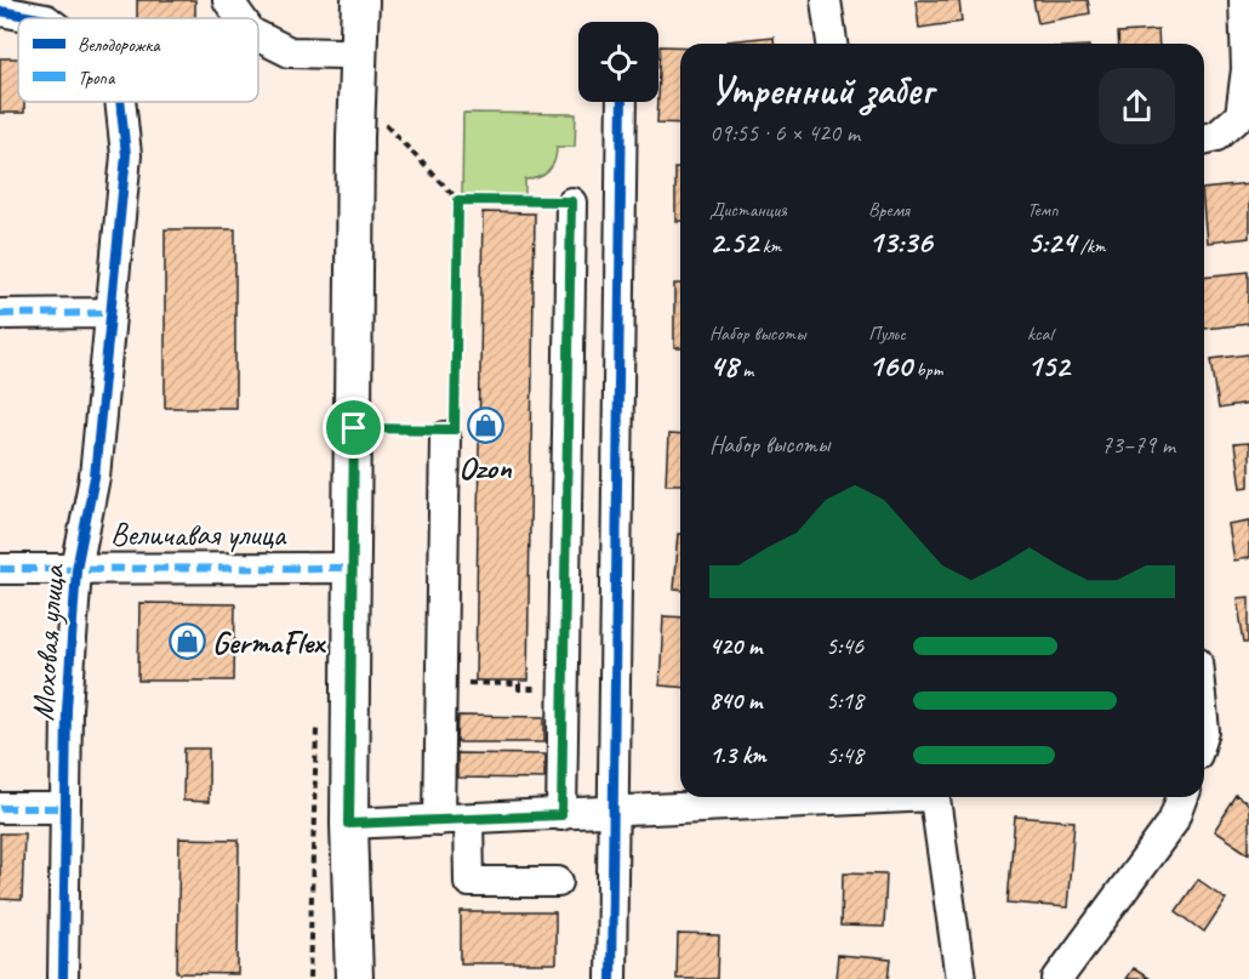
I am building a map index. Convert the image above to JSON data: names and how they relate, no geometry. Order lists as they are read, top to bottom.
{
  "streets": {
    "street": ["Величавая улица", "Моховая улица"]
  },
  "crossings": [
    ["Величавая улица", "Моховая улица"]
  ],
  "places": {
    "shop": ["Ozon", "GermaFlex"]
  },
  "legend": ["Велодорожка", "Тропа"],
  "page": {
    "heading": ["Утренний забег", "09:55 · 6 × 420 m"],
    "stats": [
      ["Дистанция", "2.52 km"],
      ["Время", "13:36"],
      ["Темп", "5:24 /km"],
      ["Набор высоты", "48 m"],
      ["Пульс", "160 bpm"],
      ["kcal", "152"]
    ],
    "chart": ["Набор высоты", "73–79 m"],
    "list": [
      {
        "name": "420 m",
        "note": "5:46"
      },
      {
        "name": "840 m",
        "note": "5:18"
      },
      {
        "name": "1.3 km",
        "note": "5:48"
      }
    ]
  }
}
